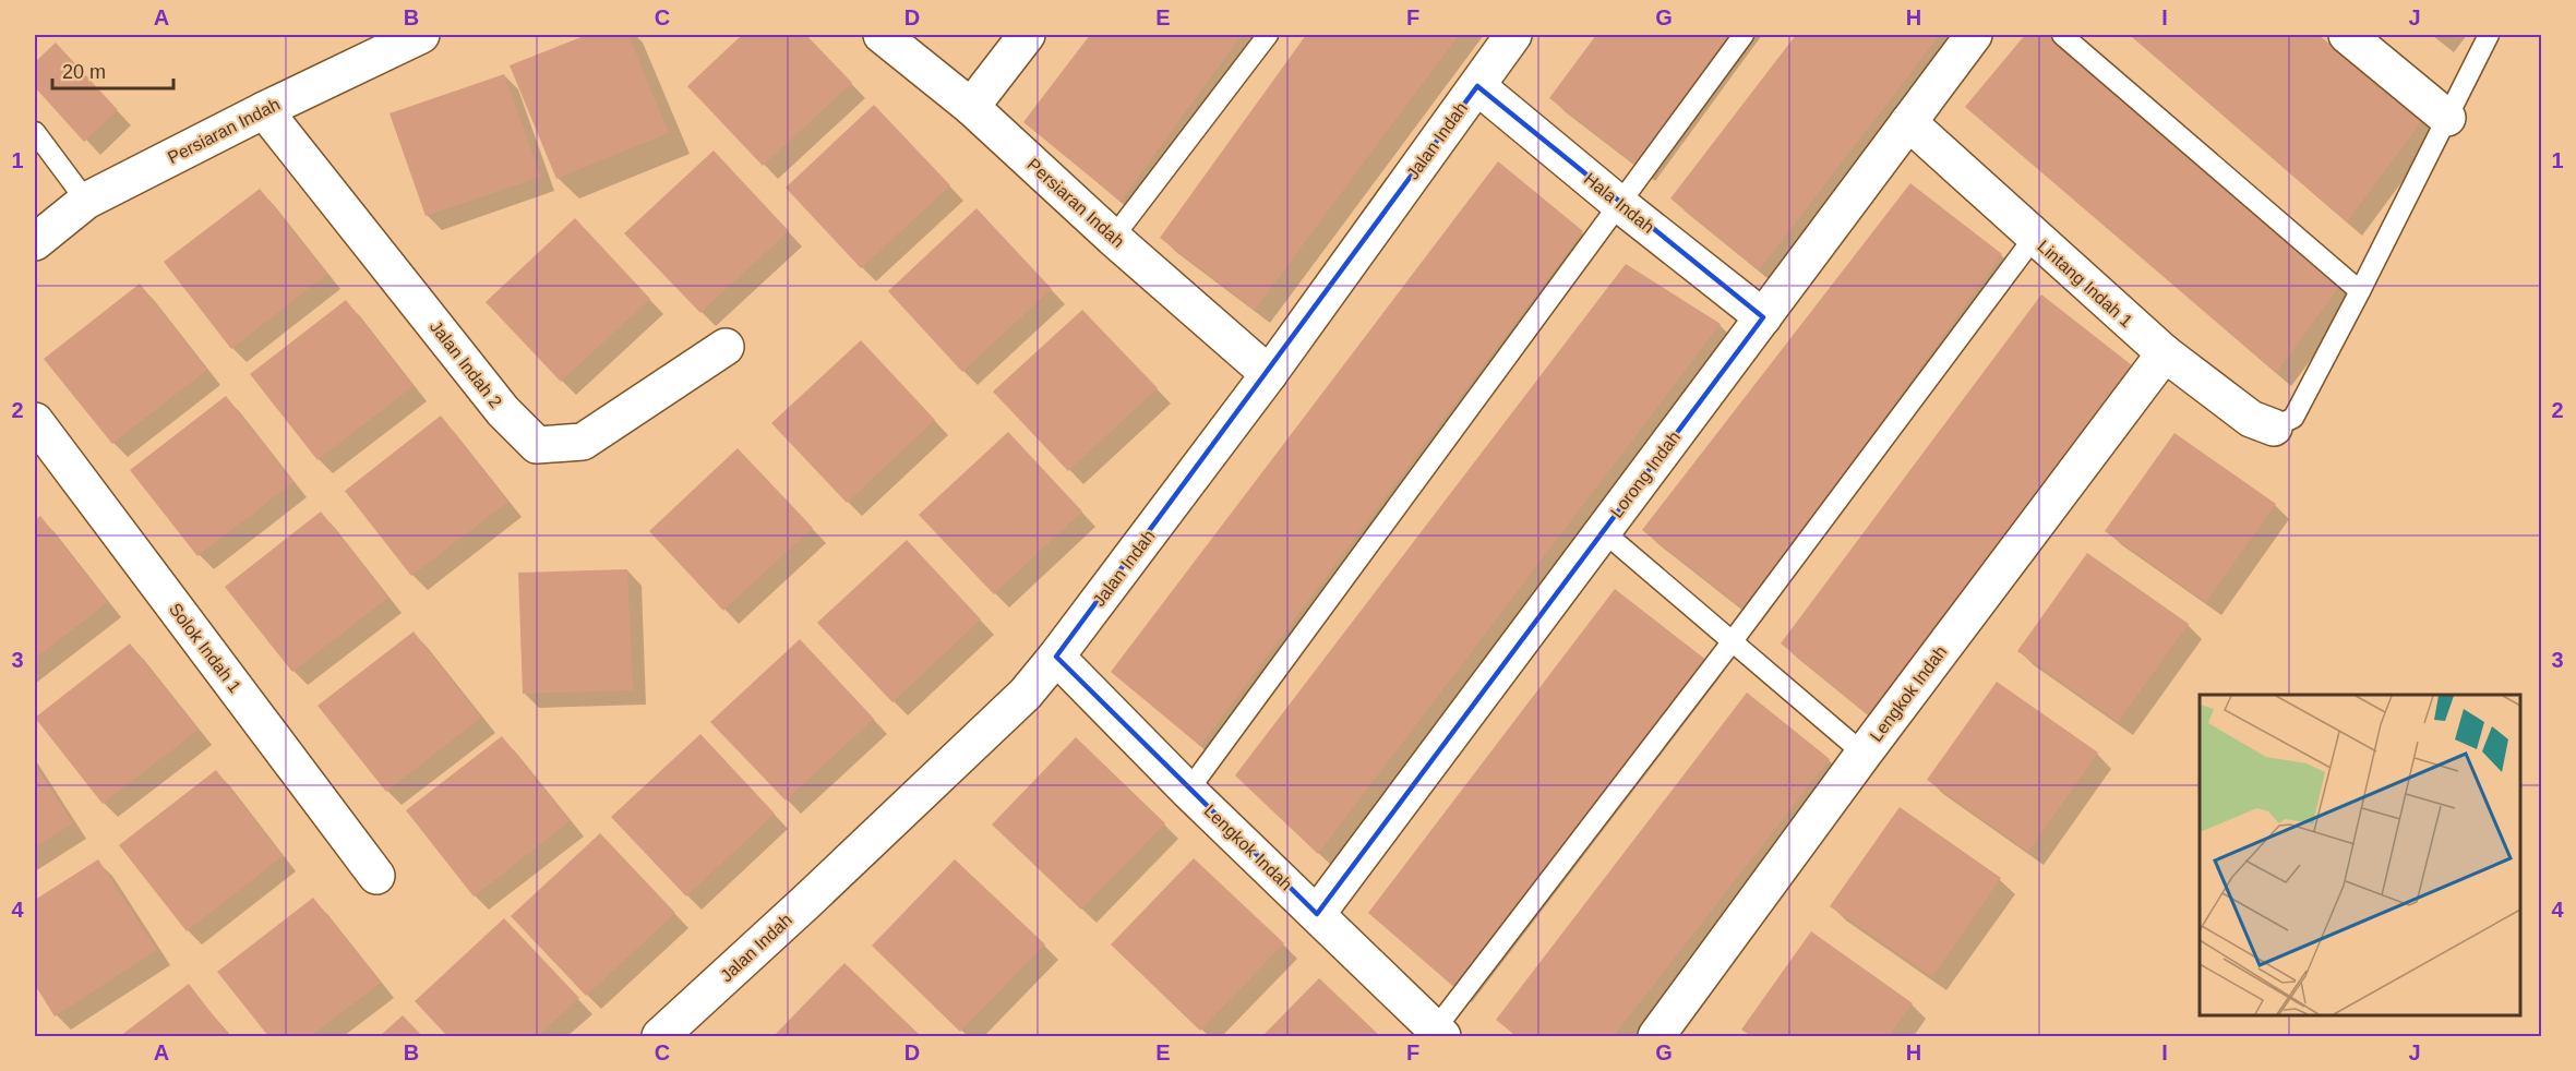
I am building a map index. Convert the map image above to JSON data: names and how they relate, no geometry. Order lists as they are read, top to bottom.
{
  "streets": {
    "street": [
      "Persiaran Indah",
      "Jalan Indah",
      "Hala Indah",
      "Lintang Indah 1",
      "Jalan Indah 2",
      "Lorong Indah",
      "Solok Indah 1",
      "Lengkok Indah"
    ]
  },
  "crossings": [
    ["Persiaran Indah", "Jalan Indah"],
    ["Persiaran Indah", "Jalan Indah 2"],
    ["Jalan Indah", "Hala Indah"],
    ["Jalan Indah", "Lengkok Indah"],
    ["Hala Indah", "Lorong Indah"],
    ["Lintang Indah 1", "Lorong Indah"],
    ["Lintang Indah 1", "Lengkok Indah"],
    ["Lorong Indah", "Lengkok Indah"]
  ],
  "scale_bar": "20 m",
  "grid": {
    "columns": [
      "A",
      "B",
      "C",
      "D",
      "E",
      "F",
      "G",
      "H",
      "I",
      "J"
    ],
    "rows": [
      "1",
      "2",
      "3",
      "4"
    ]
  }
}
